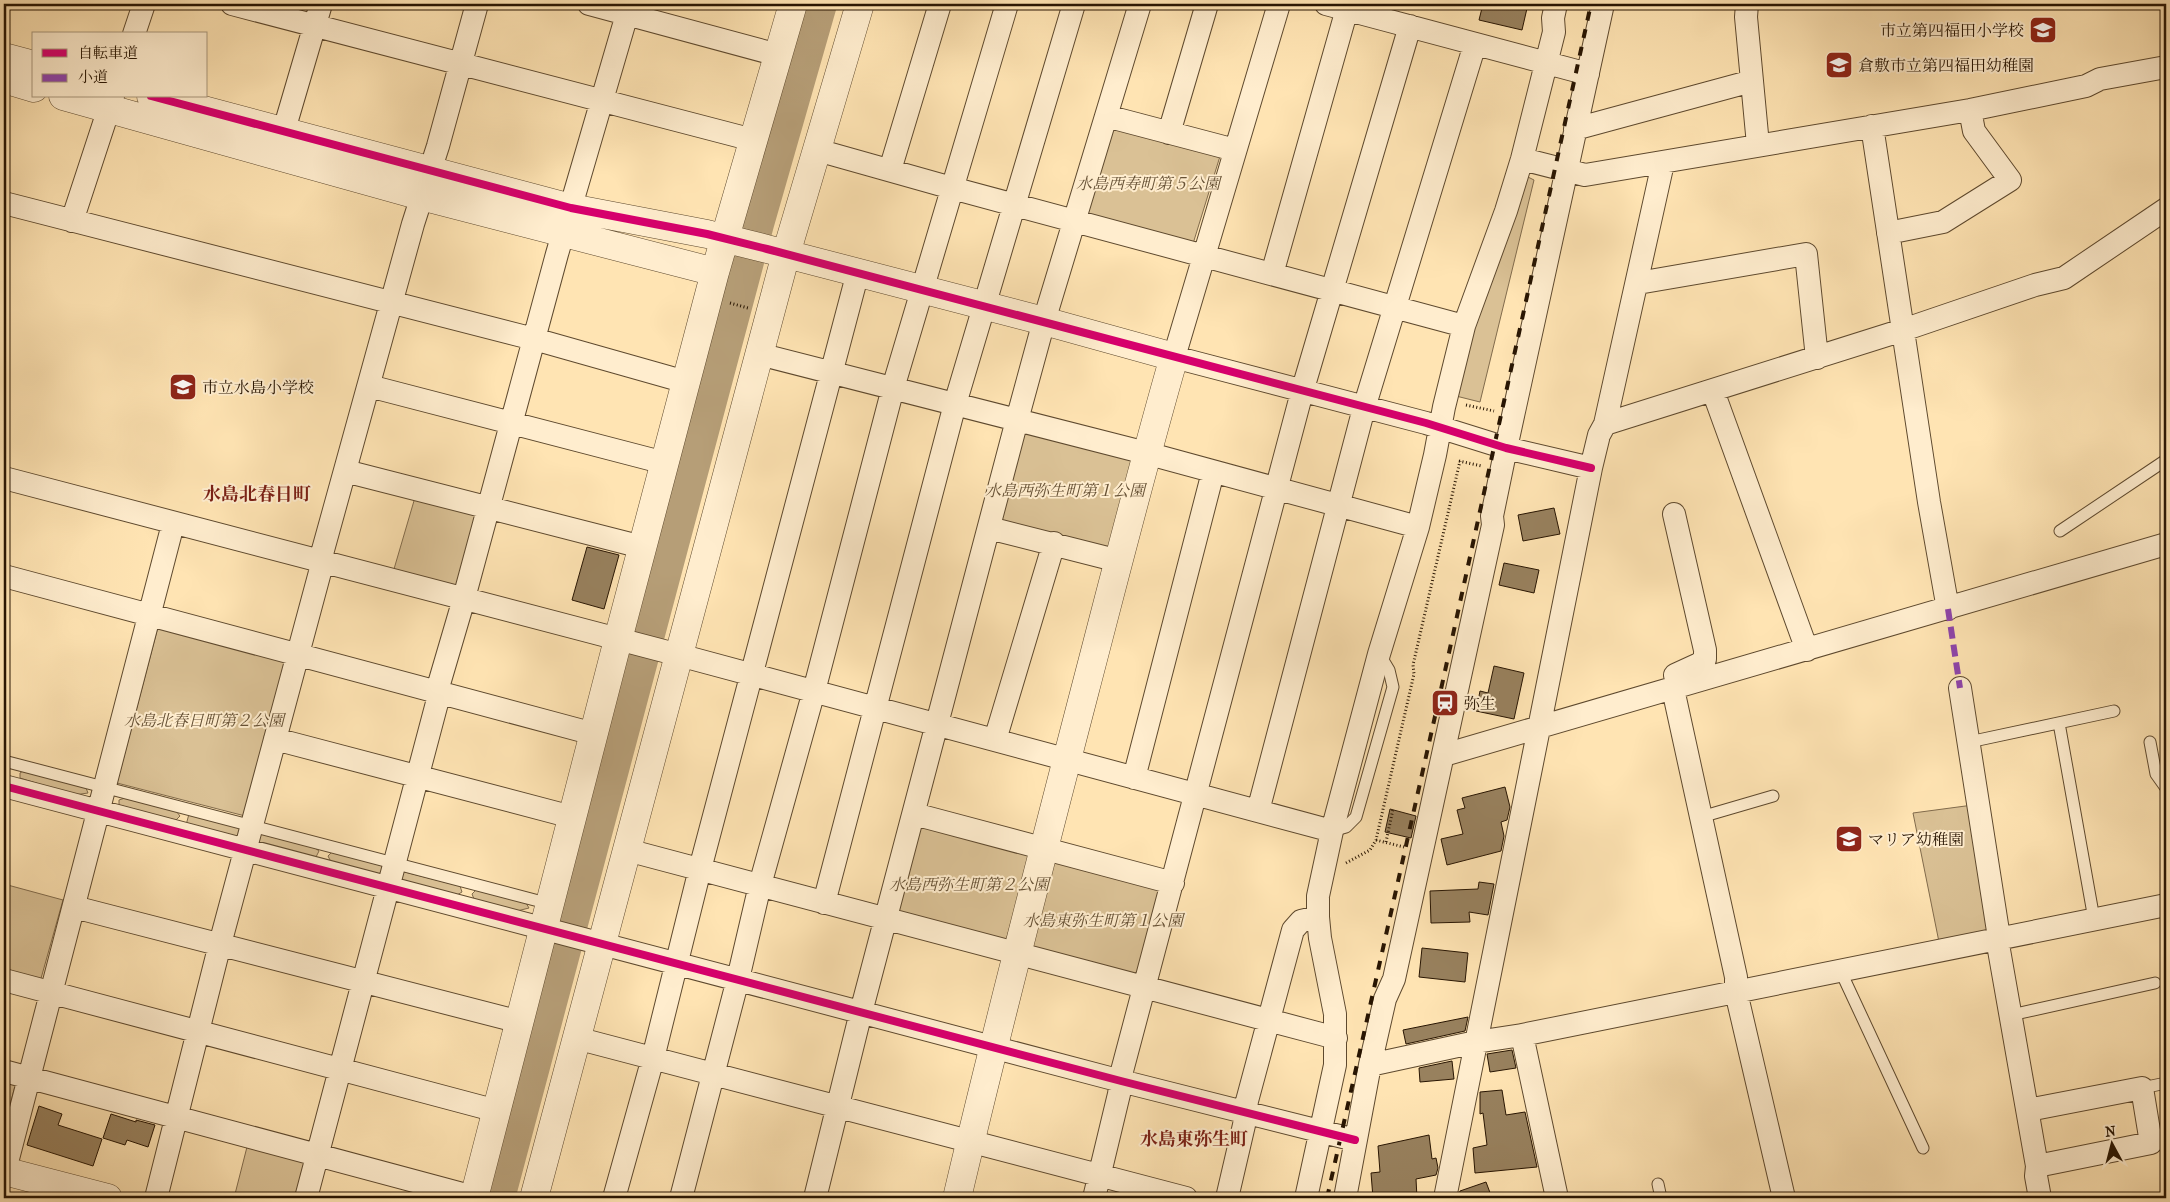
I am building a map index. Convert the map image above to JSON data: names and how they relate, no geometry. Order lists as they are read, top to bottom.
{
  "districts": ["水島北春日町", "水島東弥生町"],
  "parks": [
    "水島西寿町第５公園",
    "水島西弥生町第１公園",
    "水島北春日町第２公園",
    "水島西弥生町第２公園",
    "水島東弥生町第１公園"
  ],
  "places": {
    "school or university": [
      "市立第四福田小学校",
      "倉敷市立第四福田幼稚園",
      "市立水島小学校",
      "マリア幼稚園"
    ],
    "station": ["弥生"]
  },
  "legend": ["自転車道", "小道"],
  "north": "top"
}
